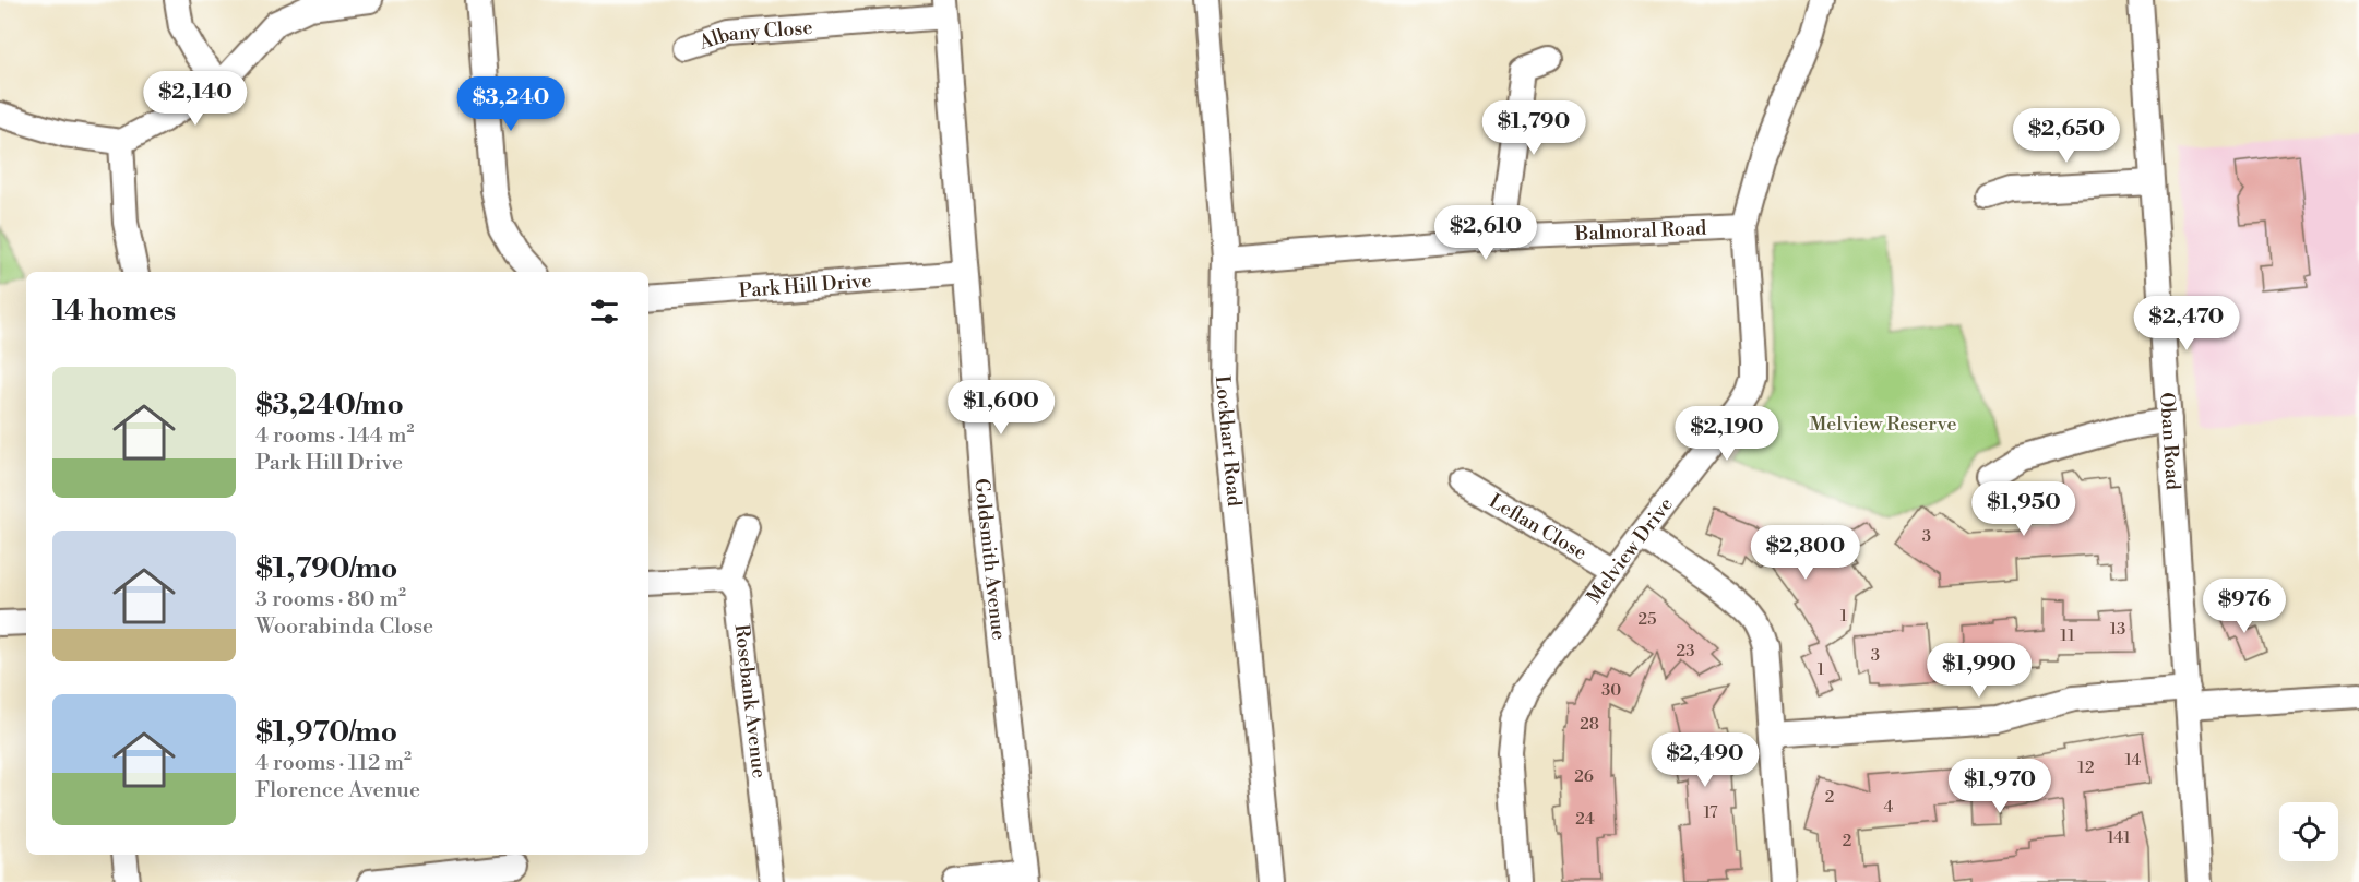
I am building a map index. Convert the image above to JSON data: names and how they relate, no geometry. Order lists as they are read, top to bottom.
{
  "streets": {
    "street": [
      "Albany Close",
      "Balmoral Road",
      "Park Hill Drive",
      "Lockhart Road",
      "Oban Road",
      "Leflan Close",
      "Melview Drive",
      "Goldsmith Avenue",
      "Rosebank Avenue"
    ]
  },
  "crossings": [
    ["Albany Close", "Goldsmith Avenue"],
    ["Balmoral Road", "Lockhart Road"],
    ["Balmoral Road", "Melview Drive"],
    ["Park Hill Drive", "Goldsmith Avenue"],
    ["Leflan Close", "Melview Drive"]
  ],
  "parks": ["Melview Reserve"],
  "house_numbers": [
    "3",
    "1",
    "25",
    "13",
    "11",
    "23",
    "3",
    "1",
    "30",
    "28",
    "14",
    "12",
    "26",
    "2",
    "4",
    "17",
    "24",
    "141",
    "2"
  ],
  "page": {
    "price": [
      "$2,140",
      "$3,240",
      "$1,790",
      "$2,650",
      "$2,610",
      "$2,470",
      "$1,600",
      "$2,190",
      "$1,950",
      "$2,800",
      "$976",
      "$1,990",
      "$2,490",
      "$1,970"
    ],
    "heading": "14 homes",
    "list": [
      {
        "name": "$3,240/mo",
        "note": "4 rooms · 144 m² · Park Hill Drive"
      },
      {
        "name": "$1,790/mo",
        "note": "3 rooms · 80 m² · Woorabinda Close"
      },
      {
        "name": "$1,970/mo",
        "note": "4 rooms · 112 m² · Florence Avenue"
      }
    ]
  }
}
